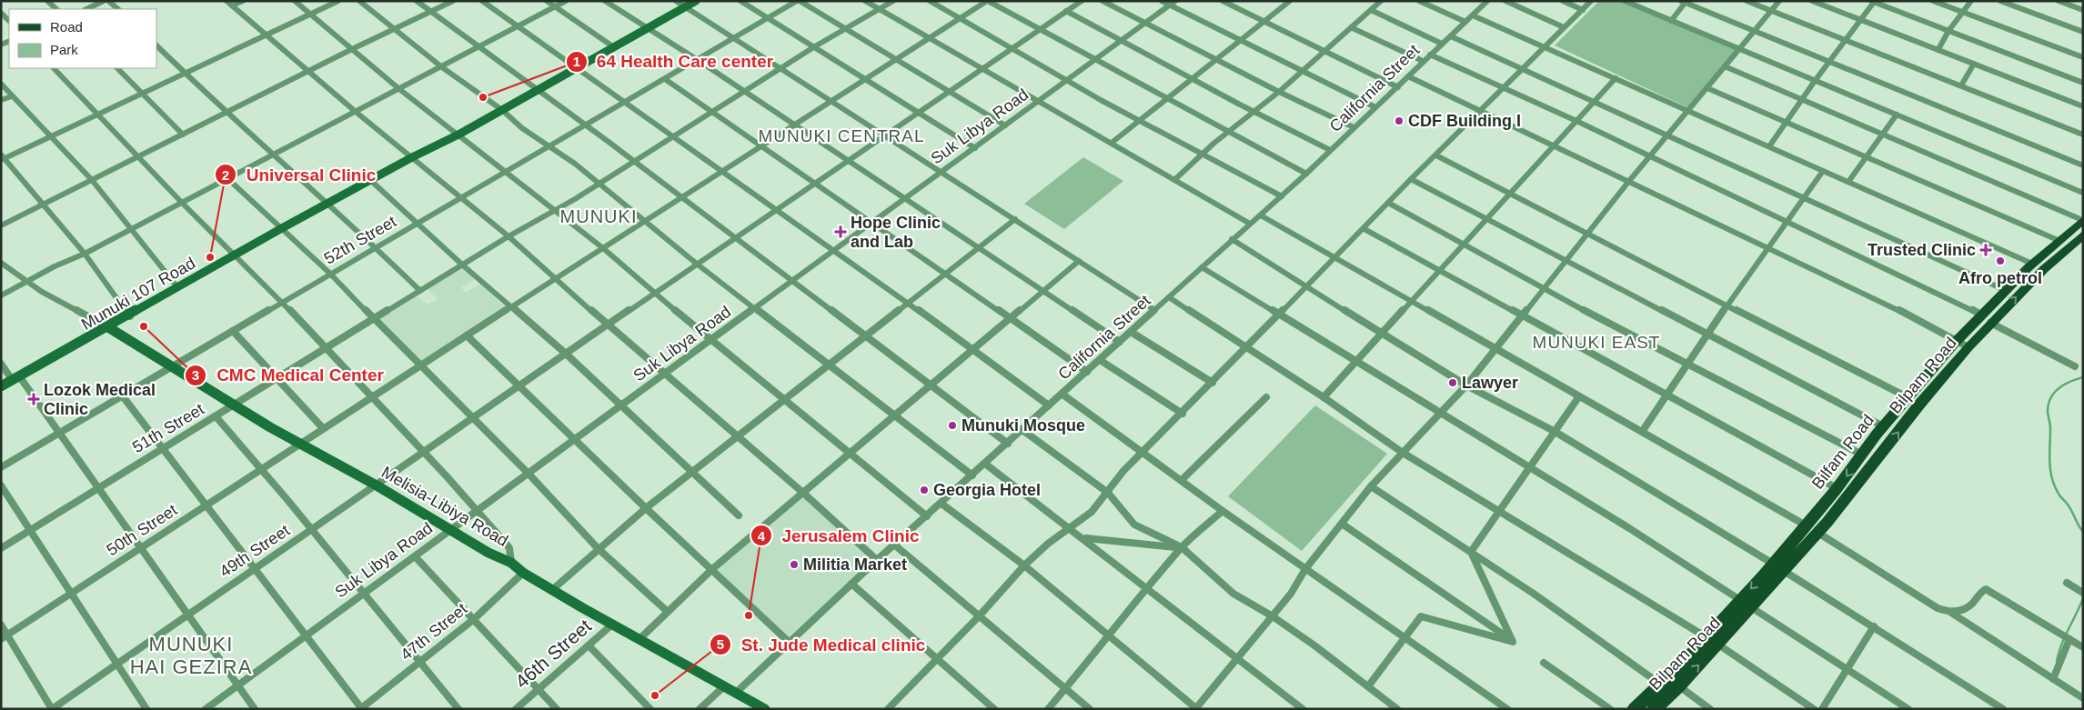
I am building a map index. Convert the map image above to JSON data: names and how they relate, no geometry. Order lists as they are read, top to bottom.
{
  "streets": {
    "main road": [
      "Munuki 107 Road",
      "Bilpam Road",
      "Bilfam Road",
      "Melisia-Libiya Road"
    ],
    "street": [
      "California Street",
      "Suk Libya Road",
      "52th Street",
      "51th Street",
      "50th Street",
      "49th Street",
      "47th Street",
      "46th Street"
    ]
  },
  "crossings": [
    ["California Street", "Melisia-Libiya Road"],
    ["Suk Libya Road", "Melisia-Libiya Road"],
    ["52th Street", "Melisia-Libiya Road"],
    ["Munuki 107 Road", "Melisia-Libiya Road"],
    ["51th Street", "Melisia-Libiya Road"],
    ["Melisia-Libiya Road", "50th Street"],
    ["Melisia-Libiya Road", "49th Street"],
    ["Melisia-Libiya Road", "47th Street"],
    ["Melisia-Libiya Road", "46th Street"]
  ],
  "one_way": ["Bilpam Road"],
  "districts": [
    "MUNUKI CENTRAL",
    "MUNUKI",
    "MUNUKI EAST",
    "MUNUKI HAI GEZIRA"
  ],
  "places": {
    "other": [
      "64 Health Care center",
      "CDF Building I",
      "Universal Clinic",
      "Afro petrol",
      "CMC Medical Center",
      "Lawyer",
      "Munuki Mosque",
      "Georgia Hotel",
      "Militia Market",
      "Jerusalem Clinic",
      "St. Jude Medical clinic"
    ],
    "health": ["Hope Clinic and Lab", "Trusted Clinic", "Lozok Medical Clinic"]
  },
  "legend": ["Road", "Park"]
}
